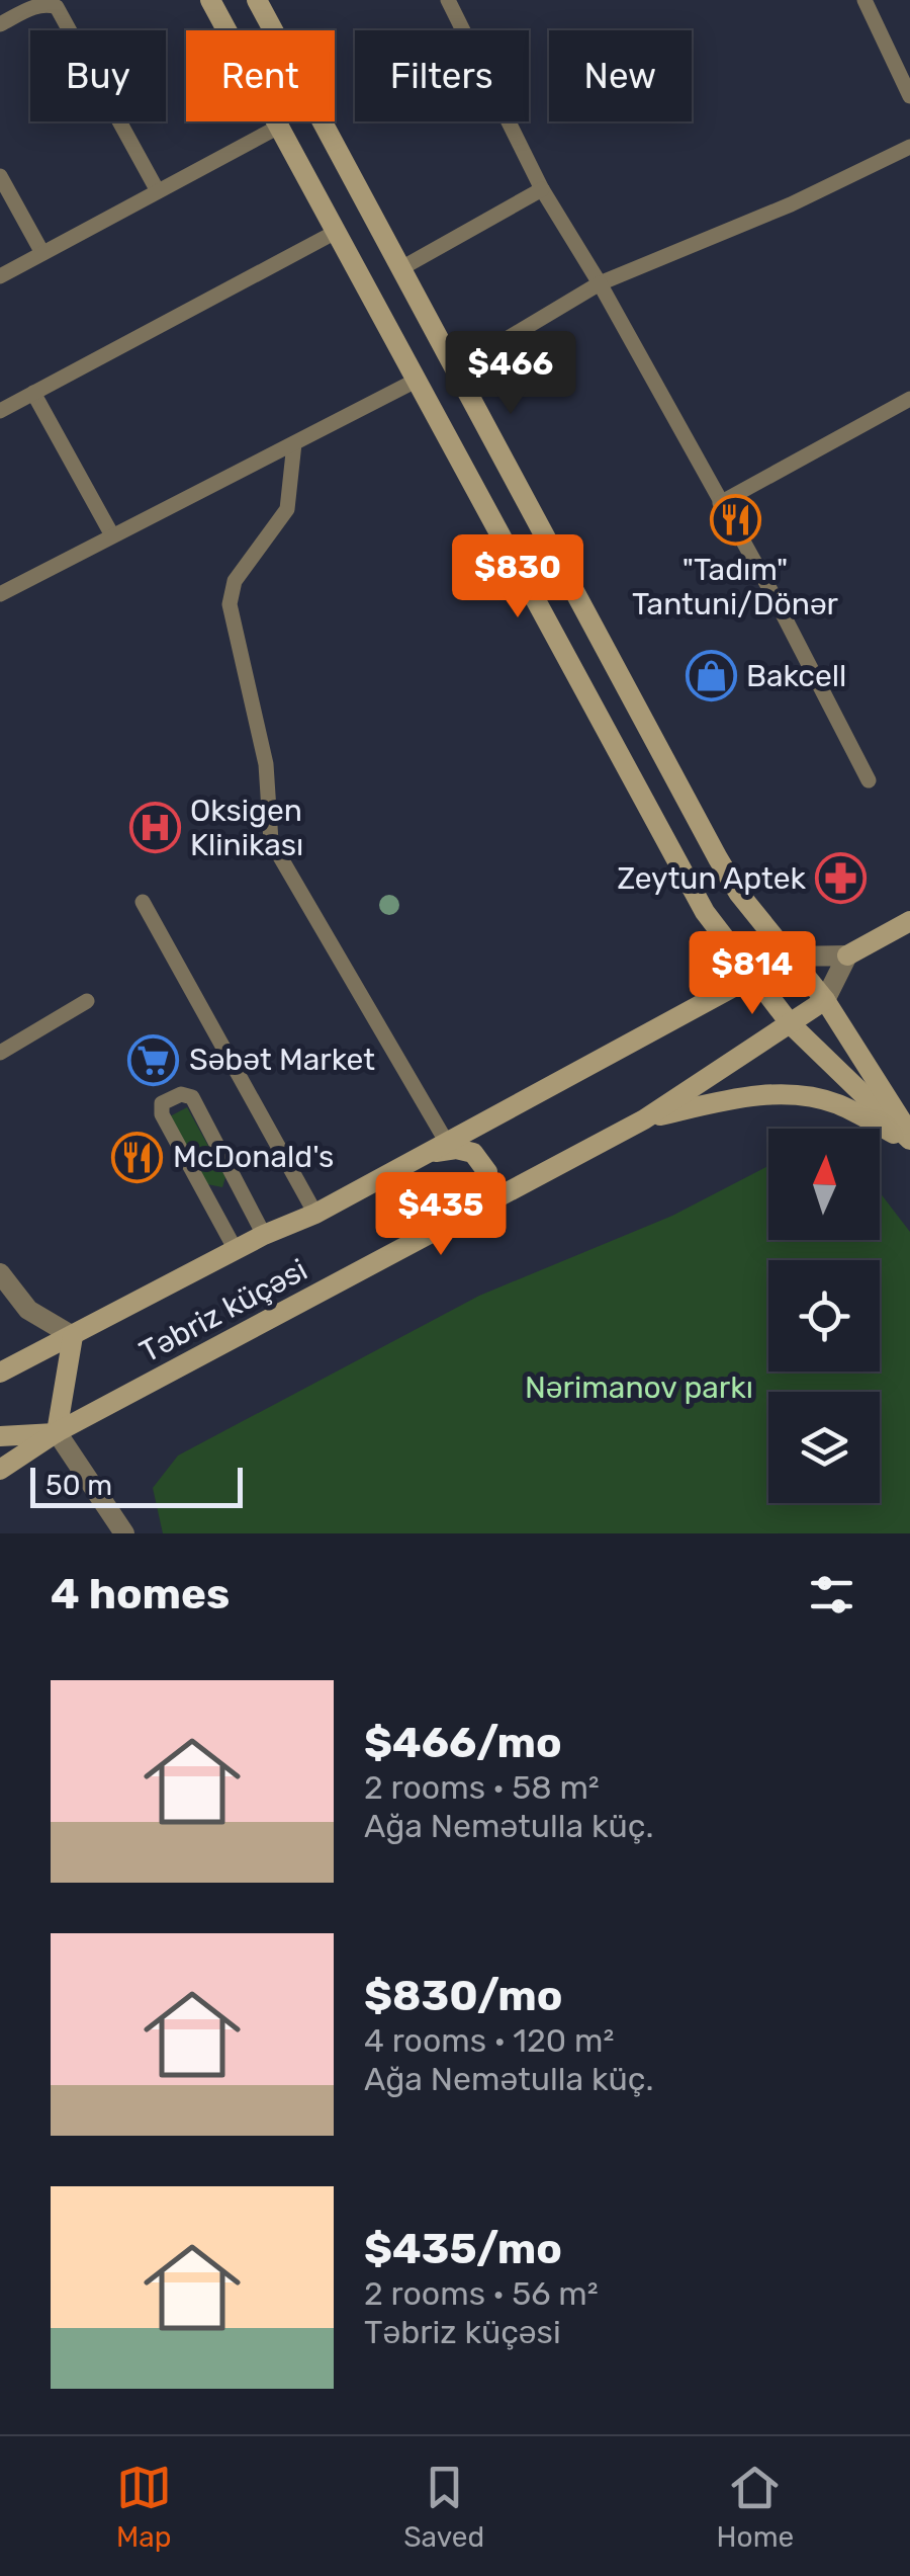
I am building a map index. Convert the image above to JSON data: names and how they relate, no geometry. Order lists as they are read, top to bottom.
{
  "streets": {
    "main road": ["Təbriz küçəsi"]
  },
  "parks": ["Nərimanov parkı"],
  "places": {
    "restaurant": ["\"Tadım\" Tantuni/Dönər", "McDonald's"],
    "shop": ["Bakcell"],
    "hospital": ["Oksigen Klinikası"],
    "pharmacy": ["Zeytun Aptek"],
    "supermarket": ["Səbət Market"]
  },
  "scale_bar": "50 m",
  "north": "top",
  "page": {
    "chip": [
      "Buy",
      "Rent",
      "Filters",
      "New"
    ],
    "price": [
      "$466",
      "$830",
      "$814",
      "$435"
    ],
    "scale": "50 m",
    "heading": "4 homes",
    "list": [
      {
        "name": "$466/mo",
        "note": "2 rooms · 58 m² · Ağa Nemətulla küç."
      },
      {
        "name": "$830/mo",
        "note": "4 rooms · 120 m² · Ağa Nemətulla küç."
      },
      {
        "name": "$435/mo",
        "note": "2 rooms · 56 m² · Təbriz küçəsi"
      }
    ],
    "tabs": ["Map", "Saved", "Home"]
  }
}
